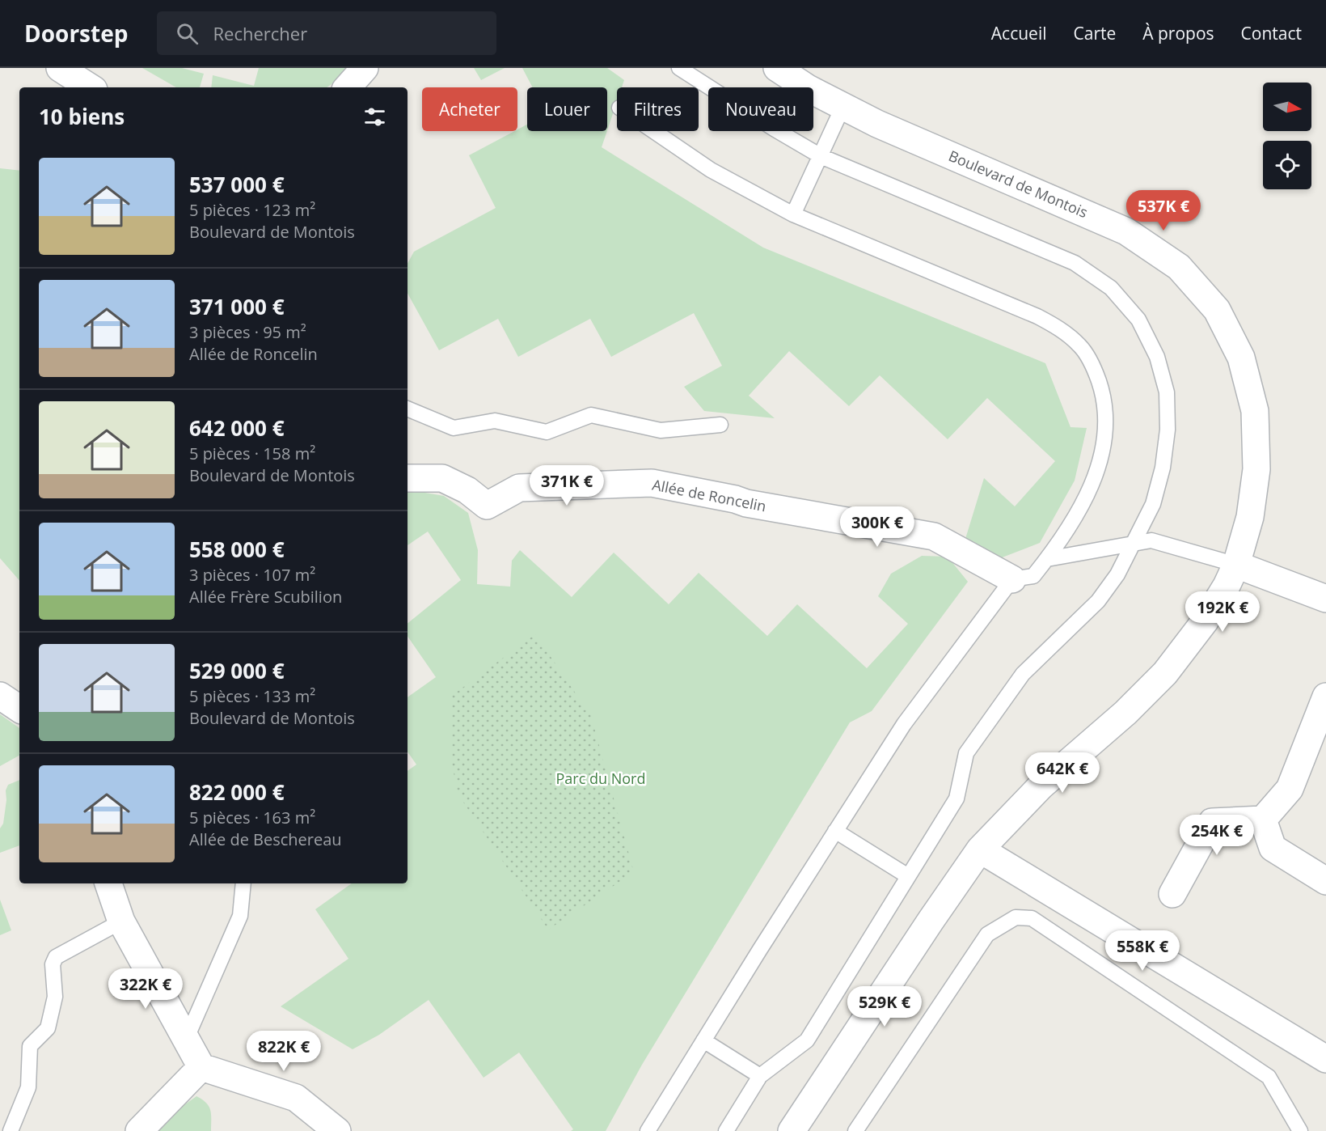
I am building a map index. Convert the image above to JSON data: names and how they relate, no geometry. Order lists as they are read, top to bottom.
{
  "streets": {
    "street": ["Boulevard de Montois", "Allée de Roncelin"]
  },
  "parks": ["Parc du Nord"],
  "north": "right",
  "page": {
    "header": "Doorstep",
    "search": "Rechercher",
    "nav": [
      "Accueil",
      "Carte",
      "À propos",
      "Contact"
    ],
    "chip": [
      "Acheter",
      "Louer",
      "Filtres",
      "Nouveau"
    ],
    "heading": "10 biens",
    "list": [
      {
        "name": "537 000 €",
        "note": "5 pièces · 123 m² · Boulevard de Montois"
      },
      {
        "name": "371 000 €",
        "note": "3 pièces · 95 m² · Allée de Roncelin"
      },
      {
        "name": "642 000 €",
        "note": "5 pièces · 158 m² · Boulevard de Montois"
      },
      {
        "name": "558 000 €",
        "note": "3 pièces · 107 m² · Allée Frère Scubilion"
      },
      {
        "name": "529 000 €",
        "note": "5 pièces · 133 m² · Boulevard de Montois"
      },
      {
        "name": "822 000 €",
        "note": "5 pièces · 163 m² · Allée de Beschereau"
      }
    ],
    "price": [
      "537K €",
      "371K €",
      "300K €",
      "192K €",
      "642K €",
      "254K €",
      "558K €",
      "322K €",
      "529K €",
      "822K €"
    ]
  }
}
